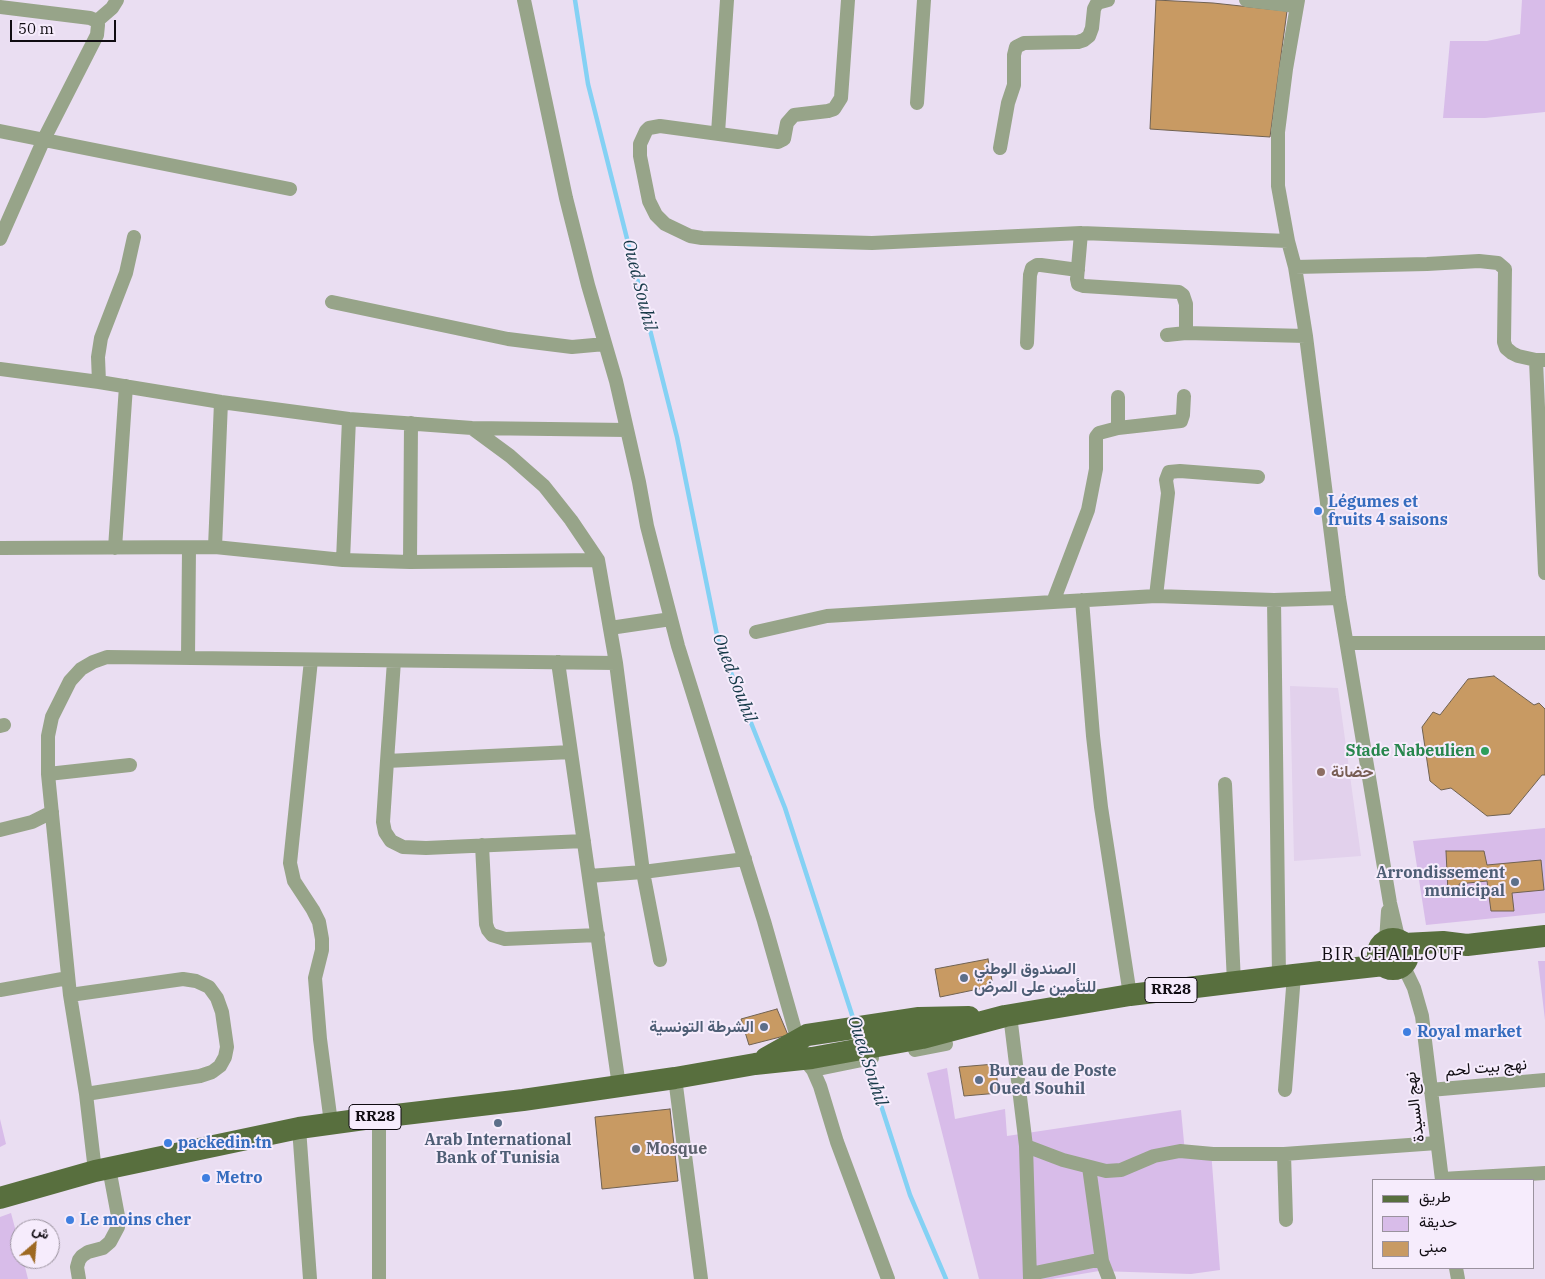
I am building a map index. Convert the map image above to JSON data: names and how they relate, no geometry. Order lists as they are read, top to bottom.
{
  "streets": {
    "main road": ["RR28"],
    "street": ["نهج بيت لحم", "نهج السيدة"]
  },
  "crossings": [
    ["RR28", "نهج السيدة"],
    ["نهج بيت لحم", "نهج السيدة"]
  ],
  "districts": ["BIR CHALLOUF"],
  "water": ["Oued Souhil"],
  "places": [
    "Légumes et fruits 4 saisons",
    "Stade Nabeulien",
    "حضانة",
    "Arrondissement municipal",
    "الصندوق الوطني للتأمين على المرض",
    "الشرطة التونسية",
    "Royal market",
    "Bureau de Poste Oued Souhil",
    "Arab International Bank of Tunisia",
    "packedin.tn",
    "Mosque",
    "Metro",
    "Le moins cher"
  ],
  "legend": ["طريق", "حديقة", "مبنى"],
  "scale_bar": "50 m",
  "north": "top right"
}
